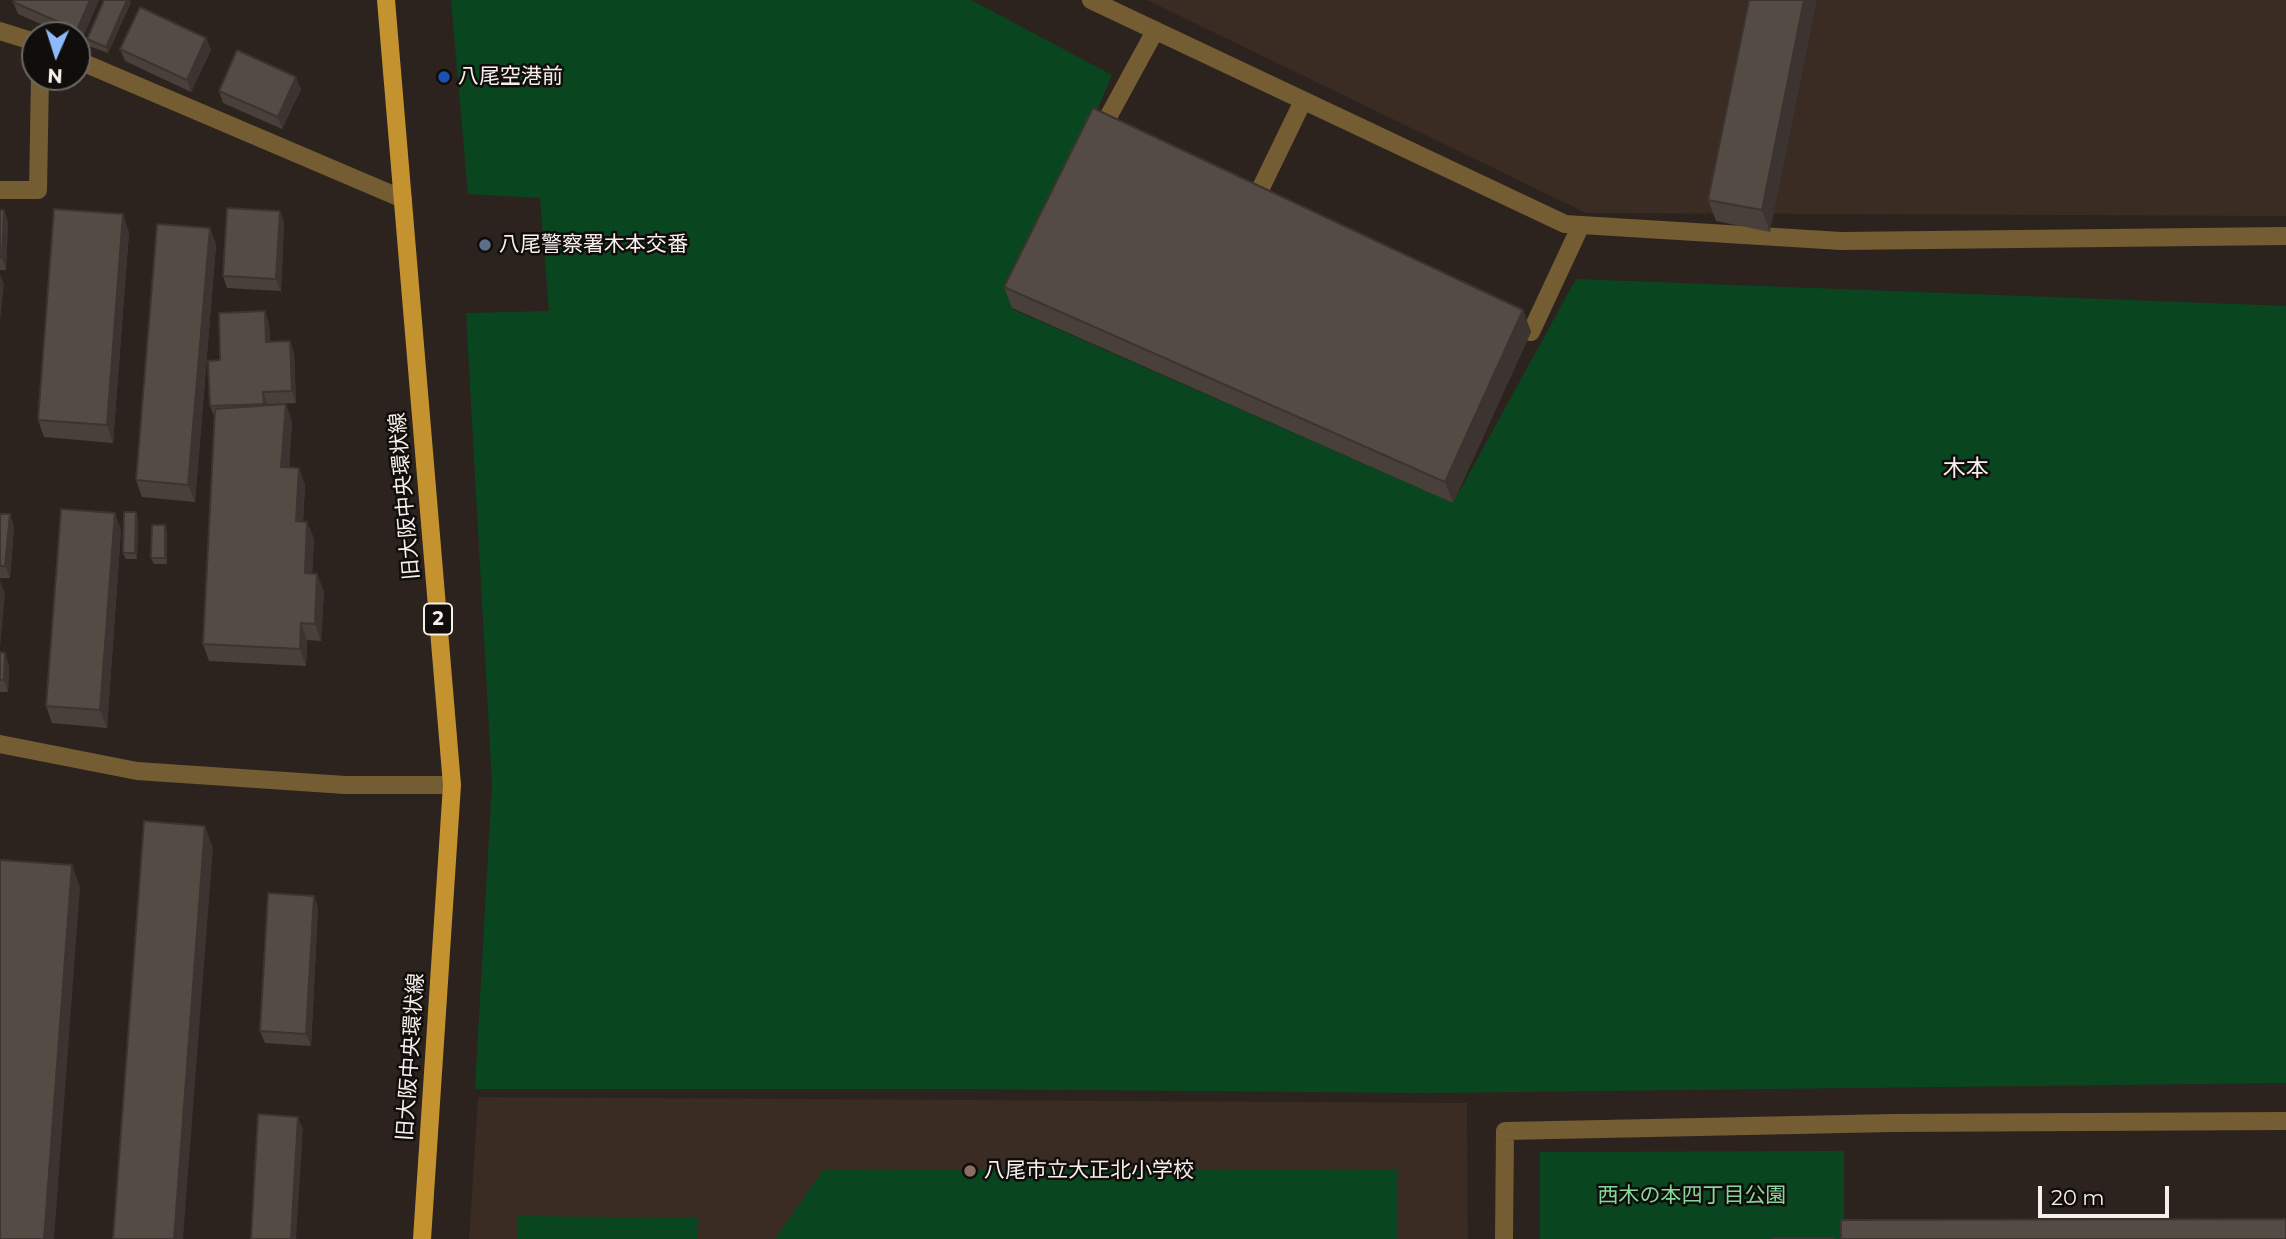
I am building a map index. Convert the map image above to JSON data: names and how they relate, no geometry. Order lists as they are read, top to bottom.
{
  "streets": {
    "main road": ["旧大阪中央環状線", "2"]
  },
  "districts": ["木本"],
  "parks": ["西木の本四丁目公園"],
  "places": ["八尾空港前", "八尾警察署木本交番", "八尾市立大正北小学校"],
  "scale_bar": "20 m",
  "north": "bottom"
}
